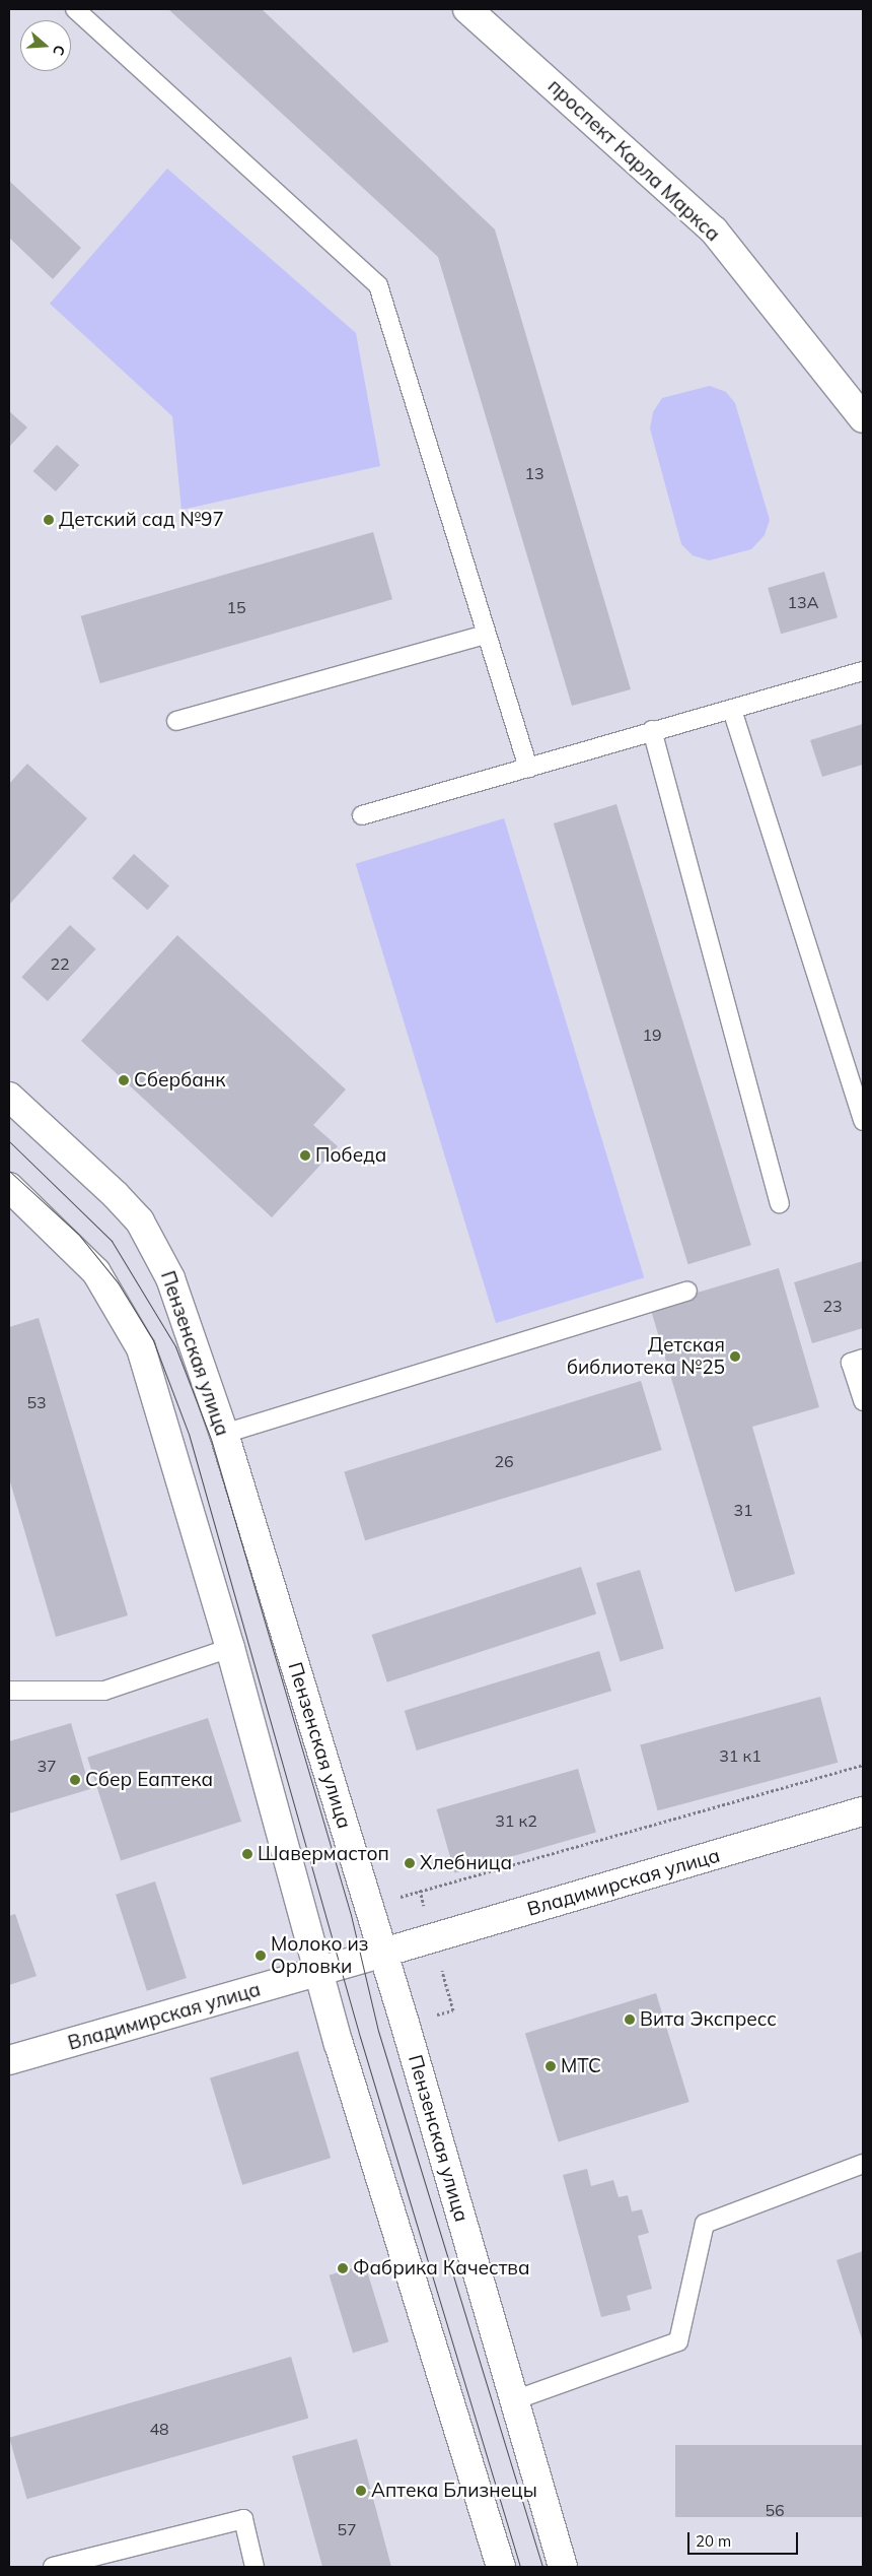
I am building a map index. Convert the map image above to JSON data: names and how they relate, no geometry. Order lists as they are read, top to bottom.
{
  "streets": {
    "main road": ["проспект Карла Маркса", "Пензенская улица", "Владимирская улица"]
  },
  "crossings": [
    ["Пензенская улица", "Владимирская улица"]
  ],
  "places": [
    "Детский сад №97",
    "Сбербанк",
    "Победа",
    "Детская библиотека №25",
    "Сбер Еаптека",
    "Шавермастоп",
    "Хлебница",
    "Молоко из Орловки",
    "Вита Экспресс",
    "МТС",
    "Фабрика Качества",
    "Аптека Близнецы"
  ],
  "house_numbers": [
    "13",
    "13А",
    "15",
    "22",
    "19",
    "23",
    "53",
    "26",
    "31",
    "31 к1",
    "37",
    "31 к2",
    "48",
    "56",
    "57"
  ],
  "scale_bar": "20 m",
  "north": "right"
}
